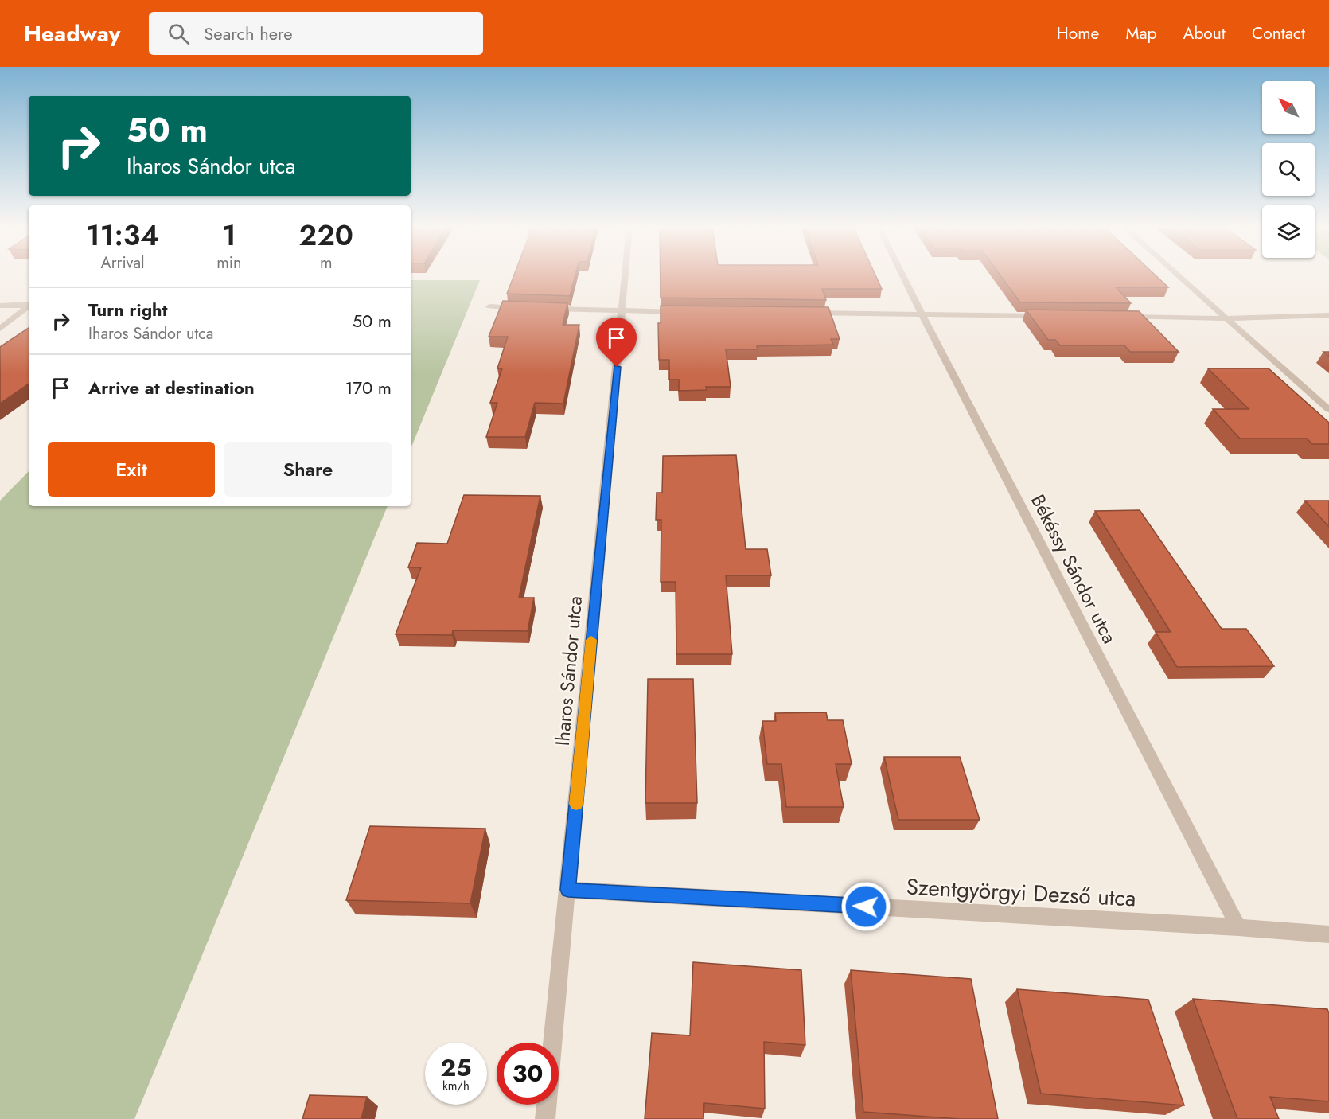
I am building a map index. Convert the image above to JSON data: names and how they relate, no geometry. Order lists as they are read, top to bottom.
{
  "streets": {
    "street": ["Békéssy Sándor utca", "Iharos Sándor utca", "Szentgyörgyi Dezső utca"]
  },
  "crossings": [
    ["Békéssy Sándor utca", "Szentgyörgyi Dezső utca"],
    ["Iharos Sándor utca", "Szentgyörgyi Dezső utca"]
  ],
  "north": "top left",
  "page": {
    "header": "Headway",
    "search": "Search here",
    "nav": [
      "Home",
      "Map",
      "About",
      "Contact"
    ],
    "turn": ["50 m", "Iharos Sándor utca"],
    "eta": [
      "11:34",
      "Arrival",
      "1",
      "min",
      "220",
      "m"
    ],
    "list": [
      {
        "name": "Turn right",
        "note": "Iharos Sándor utca",
        "value": "50 m"
      },
      {
        "name": "Arrive at destination",
        "value": "170 m"
      }
    ],
    "buttons": ["Exit", "Share"],
    "speed": "25 km/h",
    "limit": "30"
  }
}
